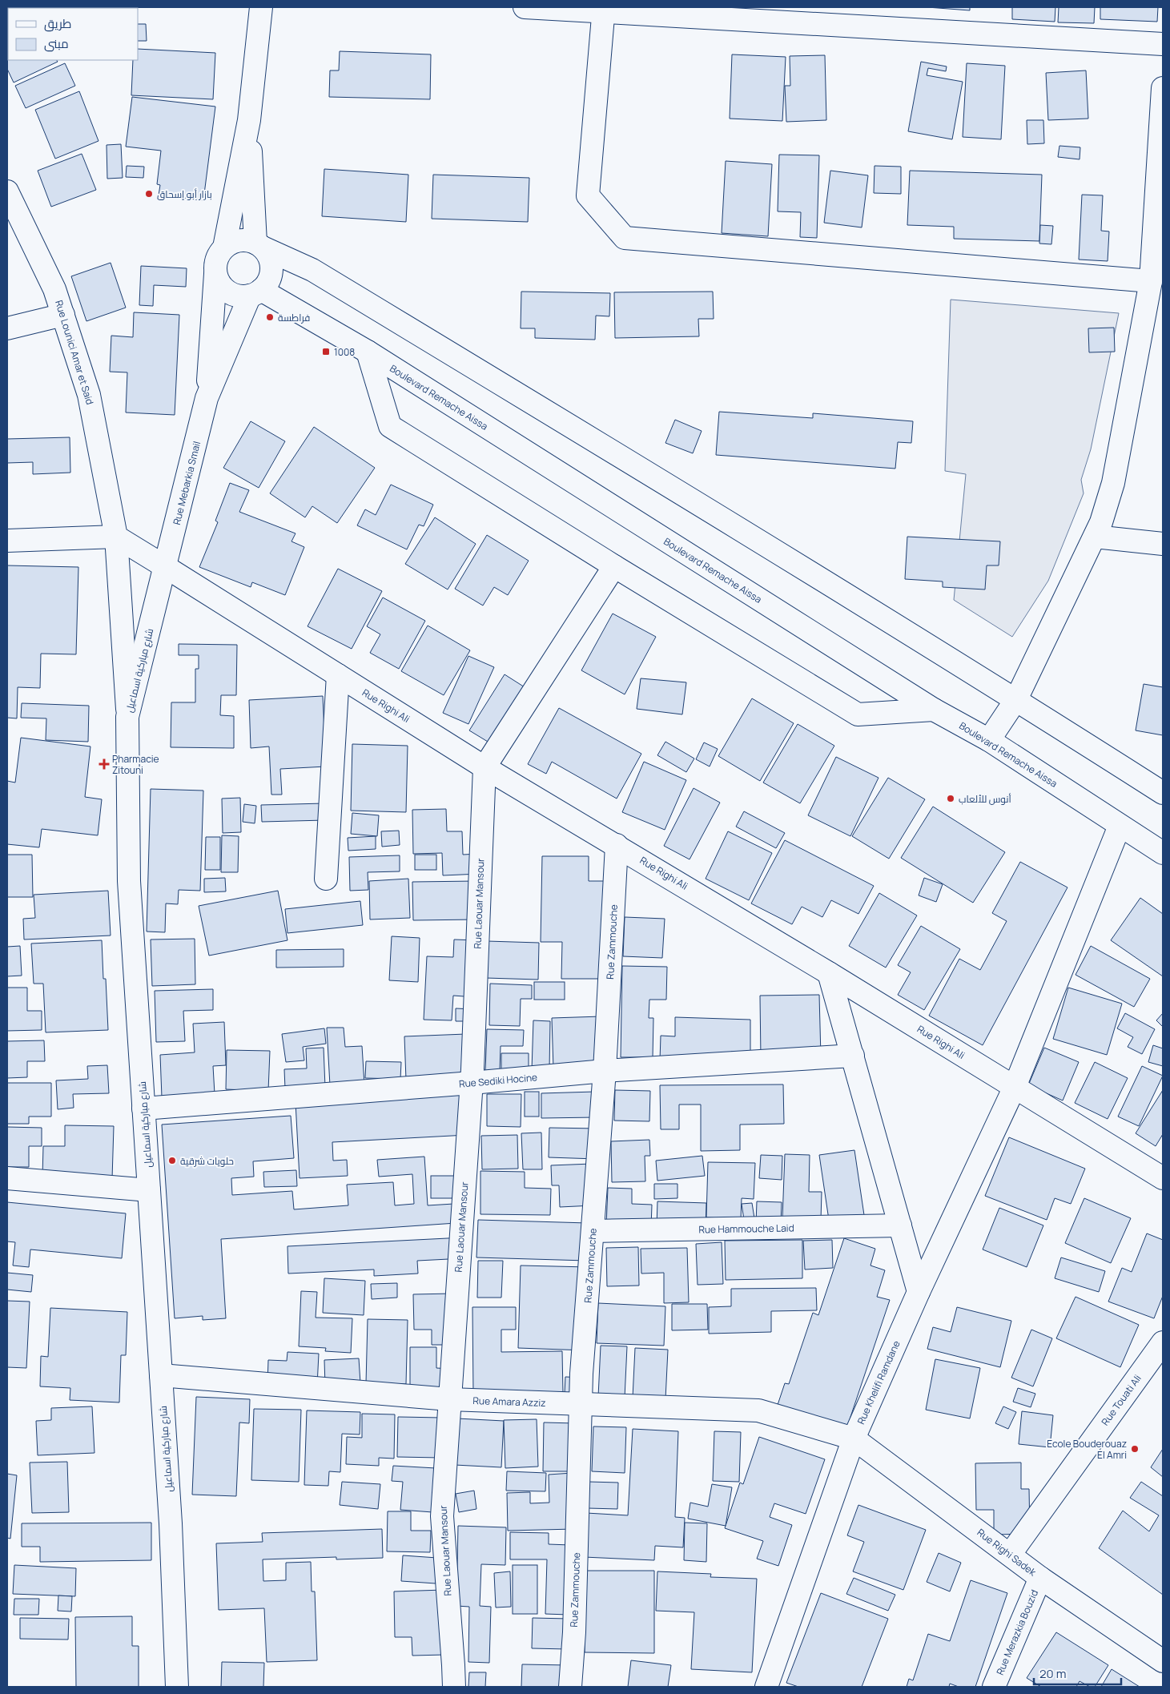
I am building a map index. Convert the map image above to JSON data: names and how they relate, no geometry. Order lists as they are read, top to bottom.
{
  "streets": {
    "street": [
      "Rue Lounici Amar et Said",
      "Boulevard Remache Aissa",
      "Rue Mebarkia Smail",
      "شارع مباركية اسماعيل",
      "Rue Righi Ali",
      "Rue Laouar Mansour",
      "Rue Zammouche",
      "Rue Sediki Hocine",
      "Rue Hammouche Laid",
      "Rue Khelifi Ramdane",
      "Rue Touati Ali",
      "Rue Amara Azziz",
      "Rue Righi Sadek",
      "Rue Merazkia Bouzid"
    ]
  },
  "crossings": [
    ["Rue Lounici Amar et Said", "شارع مباركية اسماعيل"],
    ["Boulevard Remache Aissa", "Rue Khelifi Ramdane"],
    ["Rue Mebarkia Smail", "شارع مباركية اسماعيل"],
    ["Rue Mebarkia Smail", "Rue Righi Ali"],
    ["شارع مباركية اسماعيل", "Rue Righi Ali"],
    ["شارع مباركية اسماعيل", "Rue Sediki Hocine"],
    ["شارع مباركية اسماعيل", "Rue Amara Azziz"],
    ["Rue Righi Ali", "Rue Laouar Mansour"],
    ["Rue Righi Ali", "Rue Zammouche"],
    ["Rue Righi Ali", "Rue Khelifi Ramdane"],
    ["Rue Laouar Mansour", "Rue Sediki Hocine"],
    ["Rue Laouar Mansour", "Rue Amara Azziz"],
    ["Rue Zammouche", "Rue Sediki Hocine"],
    ["Rue Zammouche", "Rue Hammouche Laid"],
    ["Rue Zammouche", "Rue Amara Azziz"],
    ["Rue Khelifi Ramdane", "Rue Amara Azziz"],
    ["Rue Khelifi Ramdane", "Rue Righi Sadek"],
    ["Rue Touati Ali", "Rue Righi Sadek"],
    ["Rue Amara Azziz", "Rue Righi Sadek"],
    ["Rue Righi Sadek", "Rue Merazkia Bouzid"]
  ],
  "places": {
    "other": [
      "بازار أبو إسحاق",
      "فراطسة",
      "أنوس للألعاب",
      "حلويات شرقية",
      "Ecole Bouderouaz El Amri"
    ],
    "transit": ["1008"],
    "health": ["Pharmacie Zitouni"]
  },
  "legend": ["طريق", "مبنى"],
  "scale_bar": "20 m"
}
